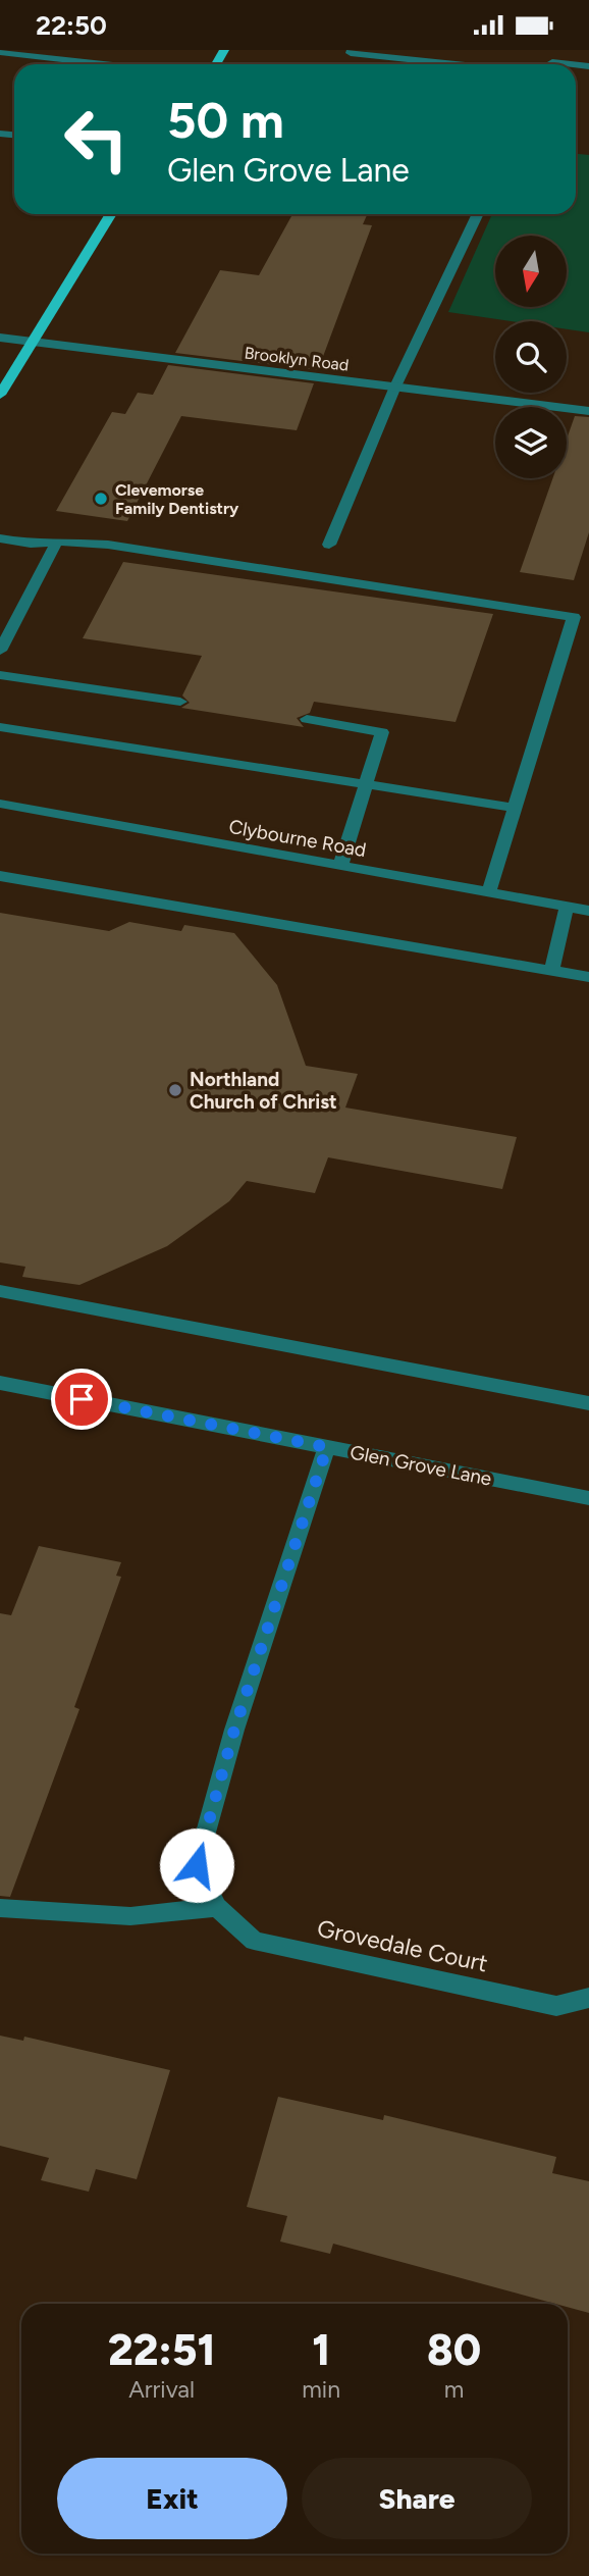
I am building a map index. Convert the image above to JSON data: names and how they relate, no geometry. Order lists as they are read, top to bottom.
{
  "streets": {
    "street": [
      "Brooklyn Road",
      "Clybourne Road",
      "Glen Grove Lane",
      "Grovedale Court"
    ]
  },
  "crossings": [
    ["Glen Grove Lane", "Grovedale Court"]
  ],
  "places": ["Clevemorse Family Dentistry", "Northland Church of Christ"],
  "north": "bottom",
  "page": {
    "status": "22:50",
    "turn": ["50 m", "Glen Grove Lane"],
    "eta": [
      "22:51",
      "Arrival",
      "1",
      "min",
      "80",
      "m"
    ],
    "buttons": ["Exit", "Share"]
  }
}
